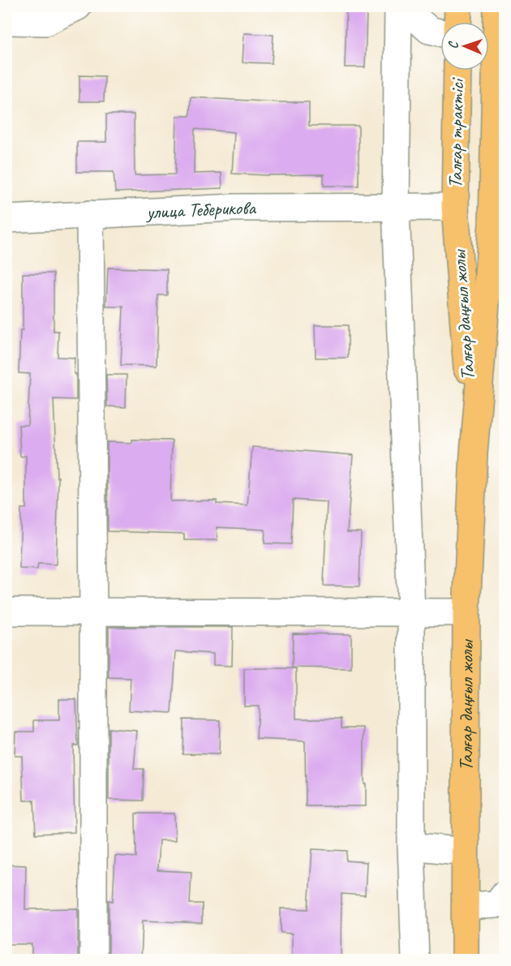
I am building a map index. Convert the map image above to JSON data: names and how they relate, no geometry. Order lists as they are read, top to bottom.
{
  "streets": {
    "main road": ["Талғар трактісі", "Талғар даңғыл жолы"],
    "street": ["улица Теберикова"]
  },
  "crossings": [
    ["Талғар трактісі", "улица Теберикова"],
    ["Талғар трактісі", "Талғар даңғыл жолы"],
    ["улица Теберикова", "Талғар даңғыл жолы"]
  ],
  "north": "left"
}
